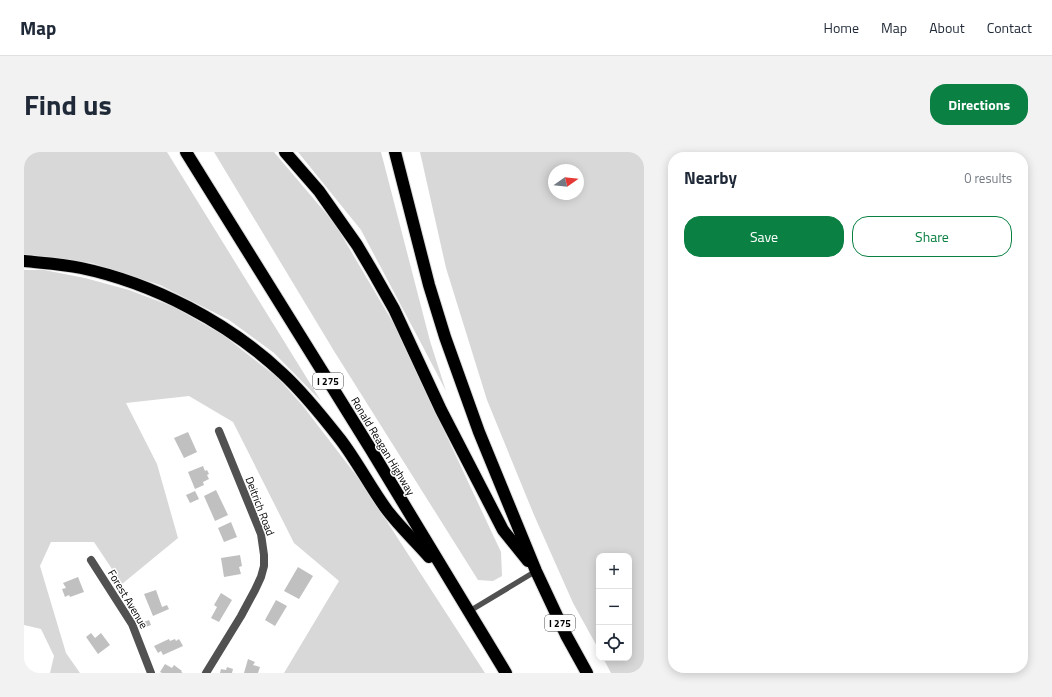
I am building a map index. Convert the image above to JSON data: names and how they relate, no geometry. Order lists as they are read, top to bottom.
{
  "streets": {
    "highway": ["I 275", "Ronald Reagan Highway"],
    "street": ["Deitrich Road", "Forest Avenue"]
  },
  "north": "right",
  "page": {
    "header": "Map",
    "nav": [
      "Home",
      "Map",
      "About",
      "Contact"
    ],
    "title": "Find us",
    "buttons": [
      "Directions",
      ["Save", "Share"]
    ],
    "heading": ["Nearby", "0 results"],
    "map_buttons": ["+", "−"]
  }
}
